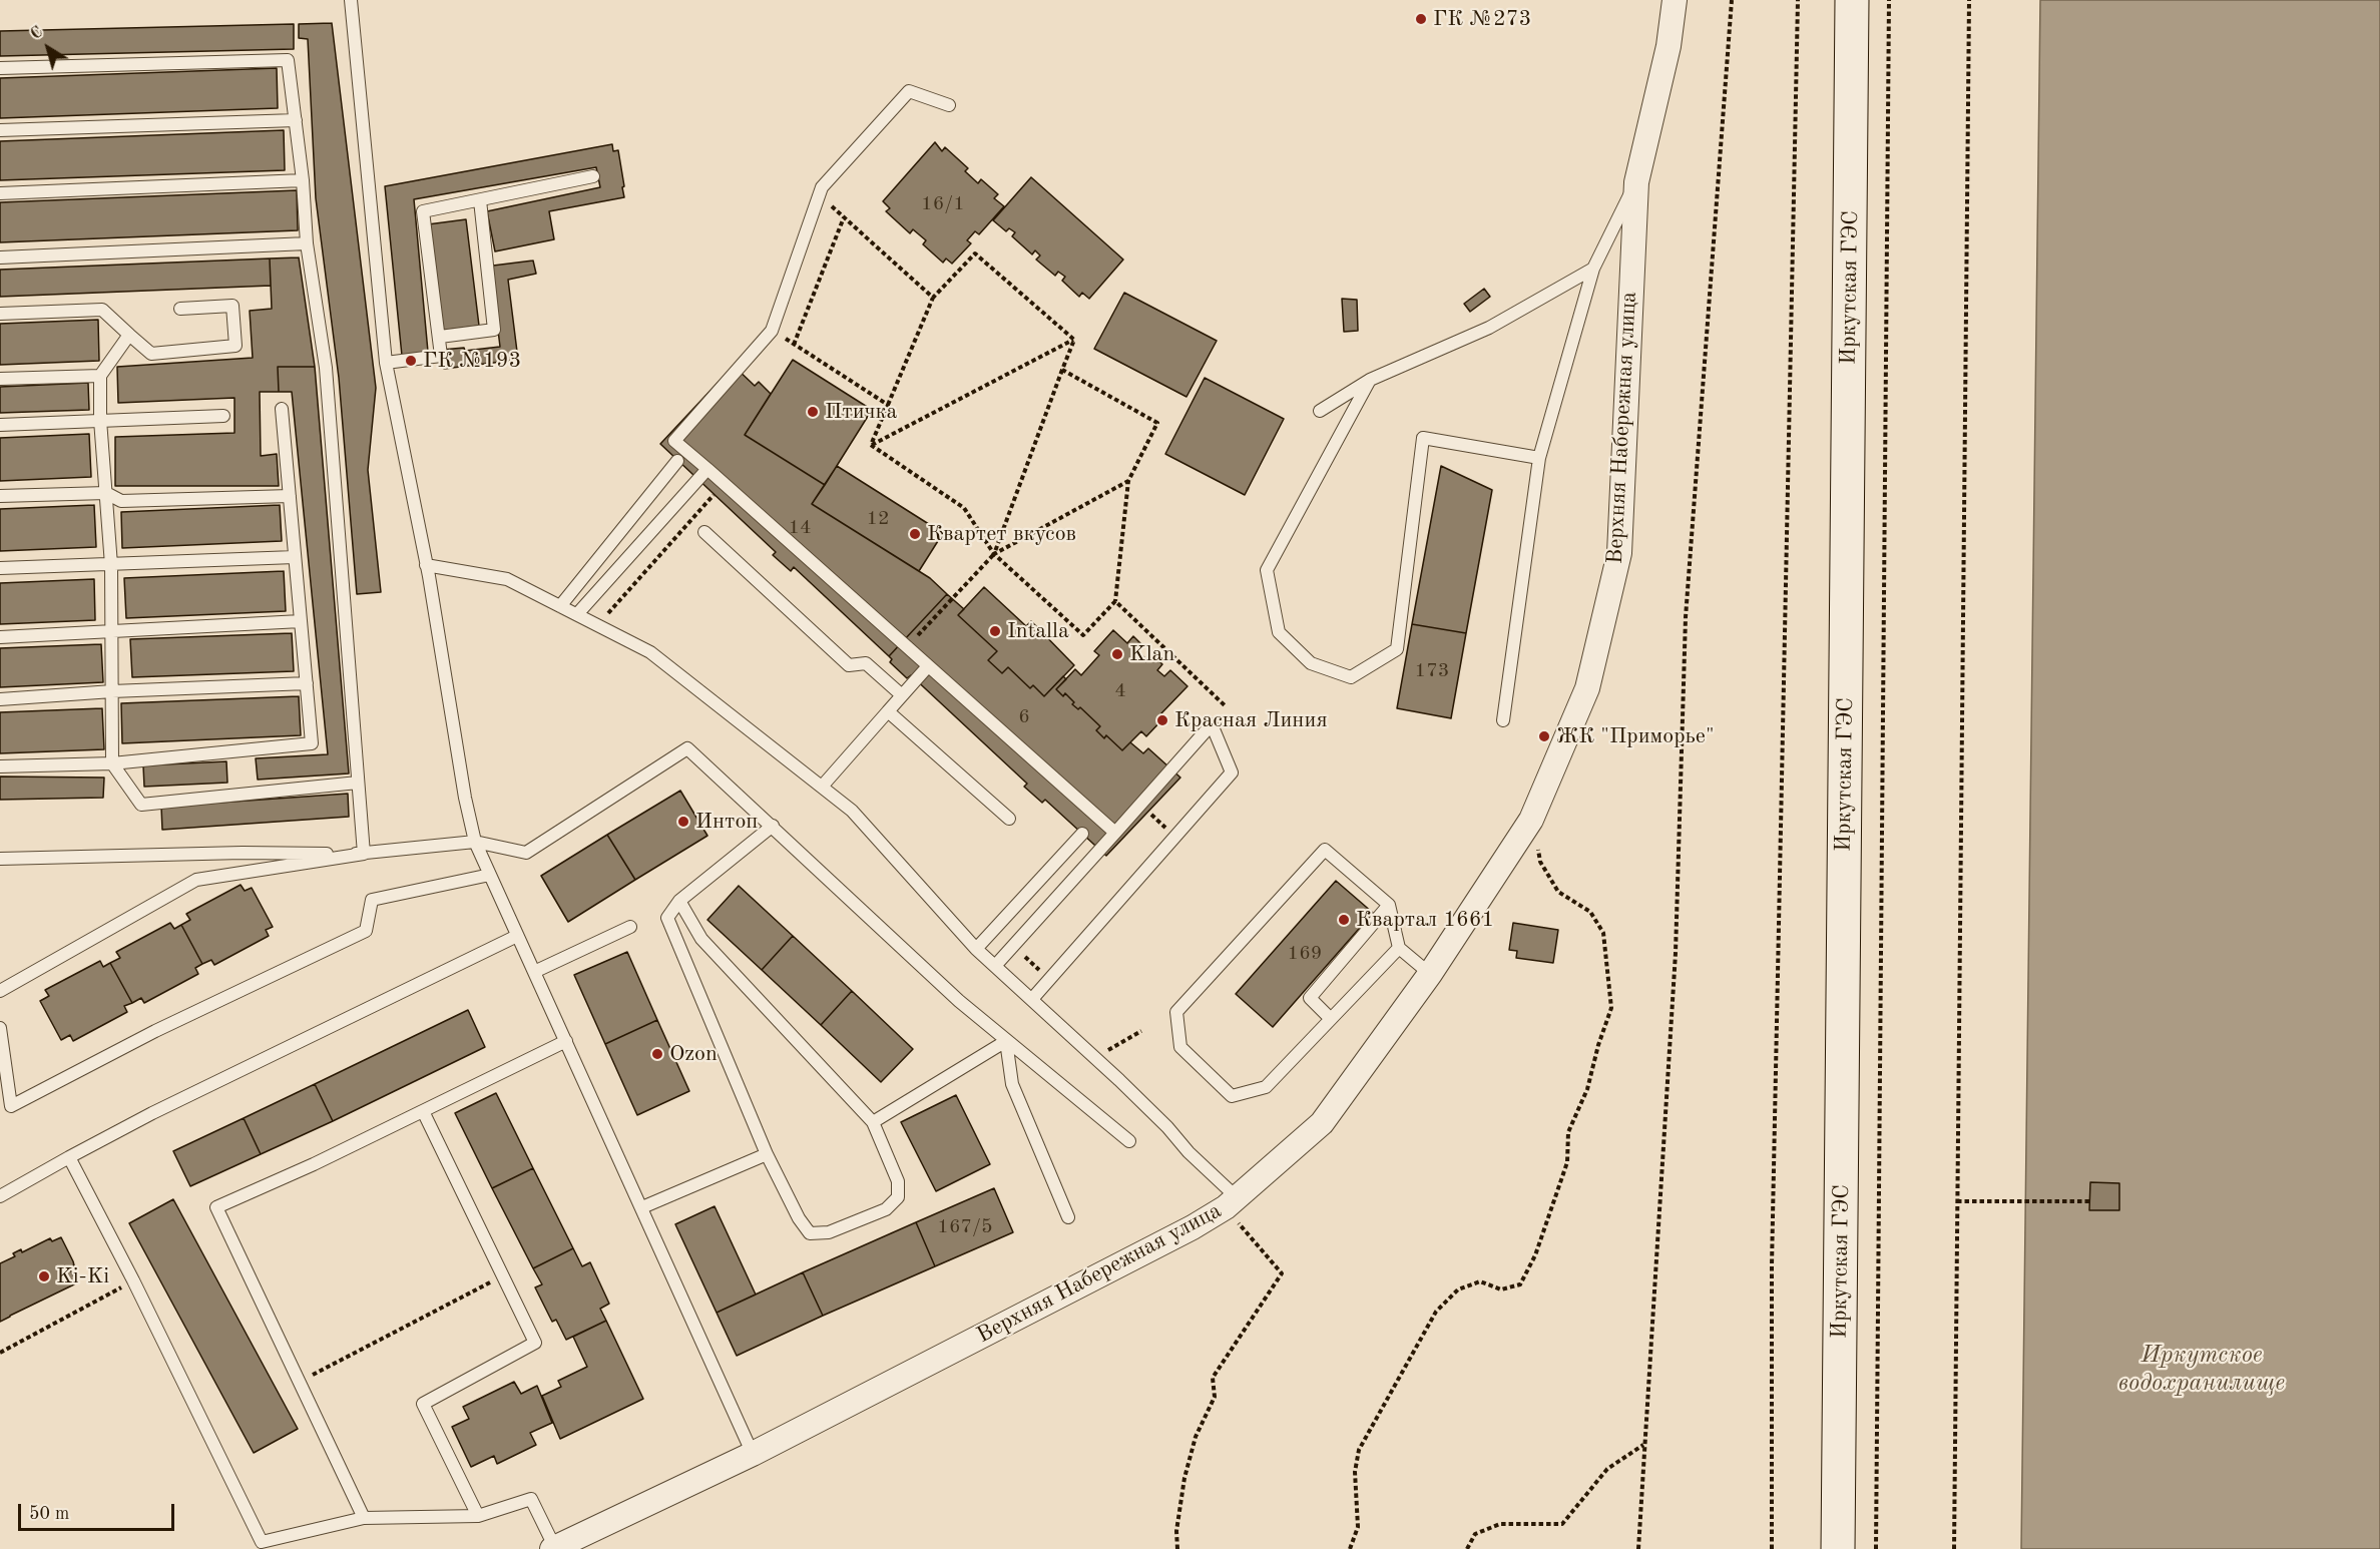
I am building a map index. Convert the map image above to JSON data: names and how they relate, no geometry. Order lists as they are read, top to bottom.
{
  "streets": {
    "main road": ["Иркутская ГЭС"],
    "street": ["Верхняя Набережная улица"]
  },
  "water": ["Иркутское водохранилище"],
  "places": [
    "ГК №273",
    "ГК №193",
    "Птичка",
    "Квартет вкусов",
    "Intalla",
    "Klan",
    "Красная Линия",
    "ЖК \"Приморье\"",
    "Интоп",
    "Квартал 1661",
    "Ozon",
    "Ki-Ki"
  ],
  "house_numbers": [
    "16/1",
    "12",
    "14",
    "173",
    "4",
    "6",
    "169",
    "167/5"
  ],
  "scale_bar": "50 m",
  "north": "top left"
}
